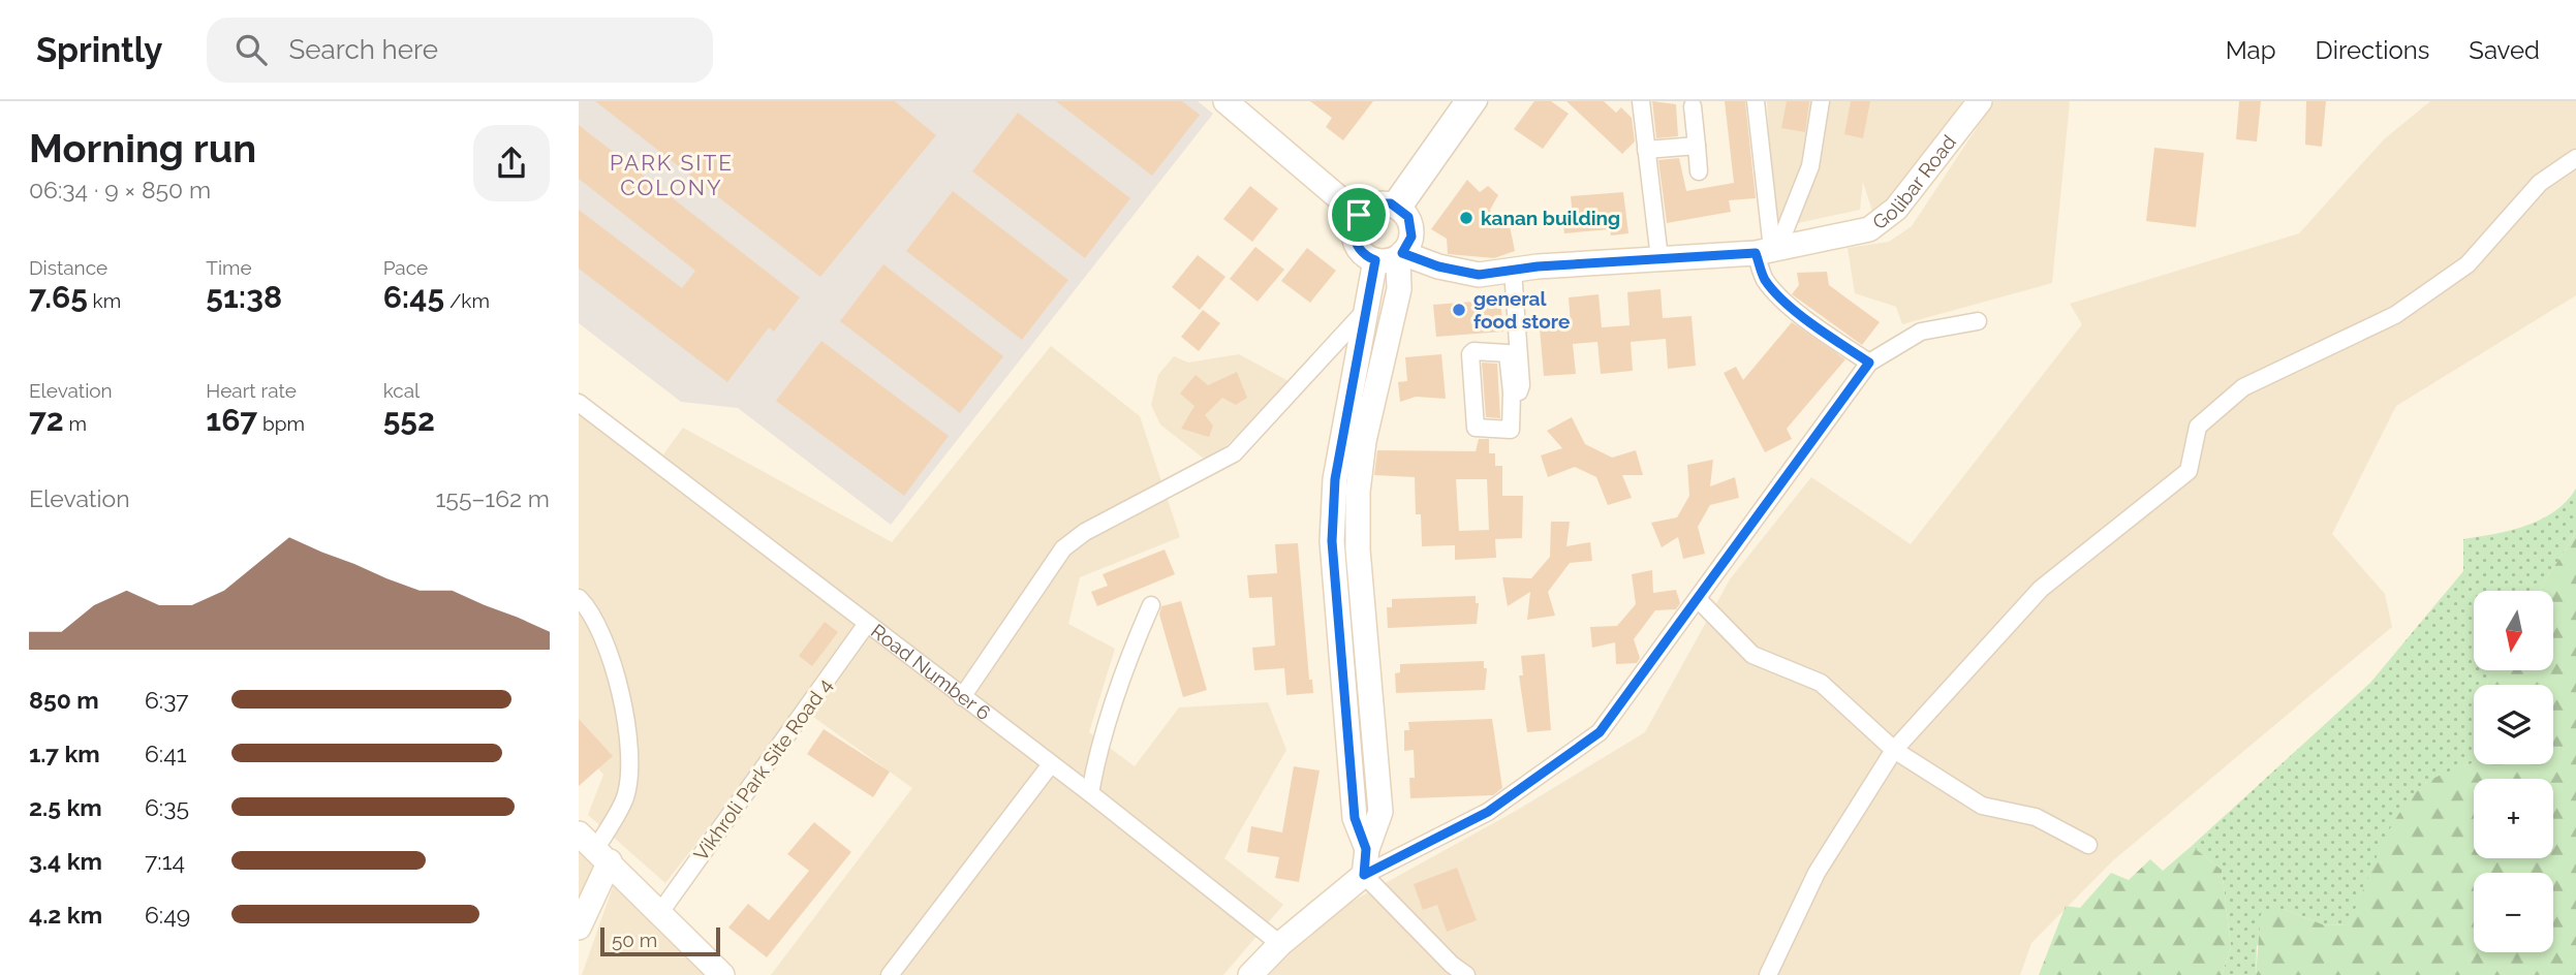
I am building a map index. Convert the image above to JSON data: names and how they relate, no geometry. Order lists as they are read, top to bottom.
{
  "streets": {
    "street": ["Golibar Road", "Road Number 6", "Vikhroli Park Site Road 4"]
  },
  "crossings": [
    ["Road Number 6", "Vikhroli Park Site Road 4"]
  ],
  "districts": ["PARK SITE COLONY"],
  "places": ["kanan building", "general food store"],
  "scale_bar": "50 m",
  "north": "bottom",
  "page": {
    "header": "Sprintly",
    "search": "Search here",
    "nav": ["Map", "Directions", "Saved"],
    "heading": ["Morning run", "06:34 · 9 × 850 m"],
    "stats": [
      ["Distance", "7.65 km"],
      ["Time", "51:38"],
      ["Pace", "6:45 /km"],
      ["Elevation", "72 m"],
      ["Heart rate", "167 bpm"],
      ["kcal", "552"]
    ],
    "chart": ["Elevation", "155–162 m"],
    "map_buttons": ["+", "−"],
    "list": [
      {
        "name": "850 m",
        "note": "6:37"
      },
      {
        "name": "1.7 km",
        "note": "6:41"
      },
      {
        "name": "2.5 km",
        "note": "6:35"
      },
      {
        "name": "3.4 km",
        "note": "7:14"
      },
      {
        "name": "4.2 km",
        "note": "6:49"
      }
    ],
    "scale": "50 m"
  }
}
